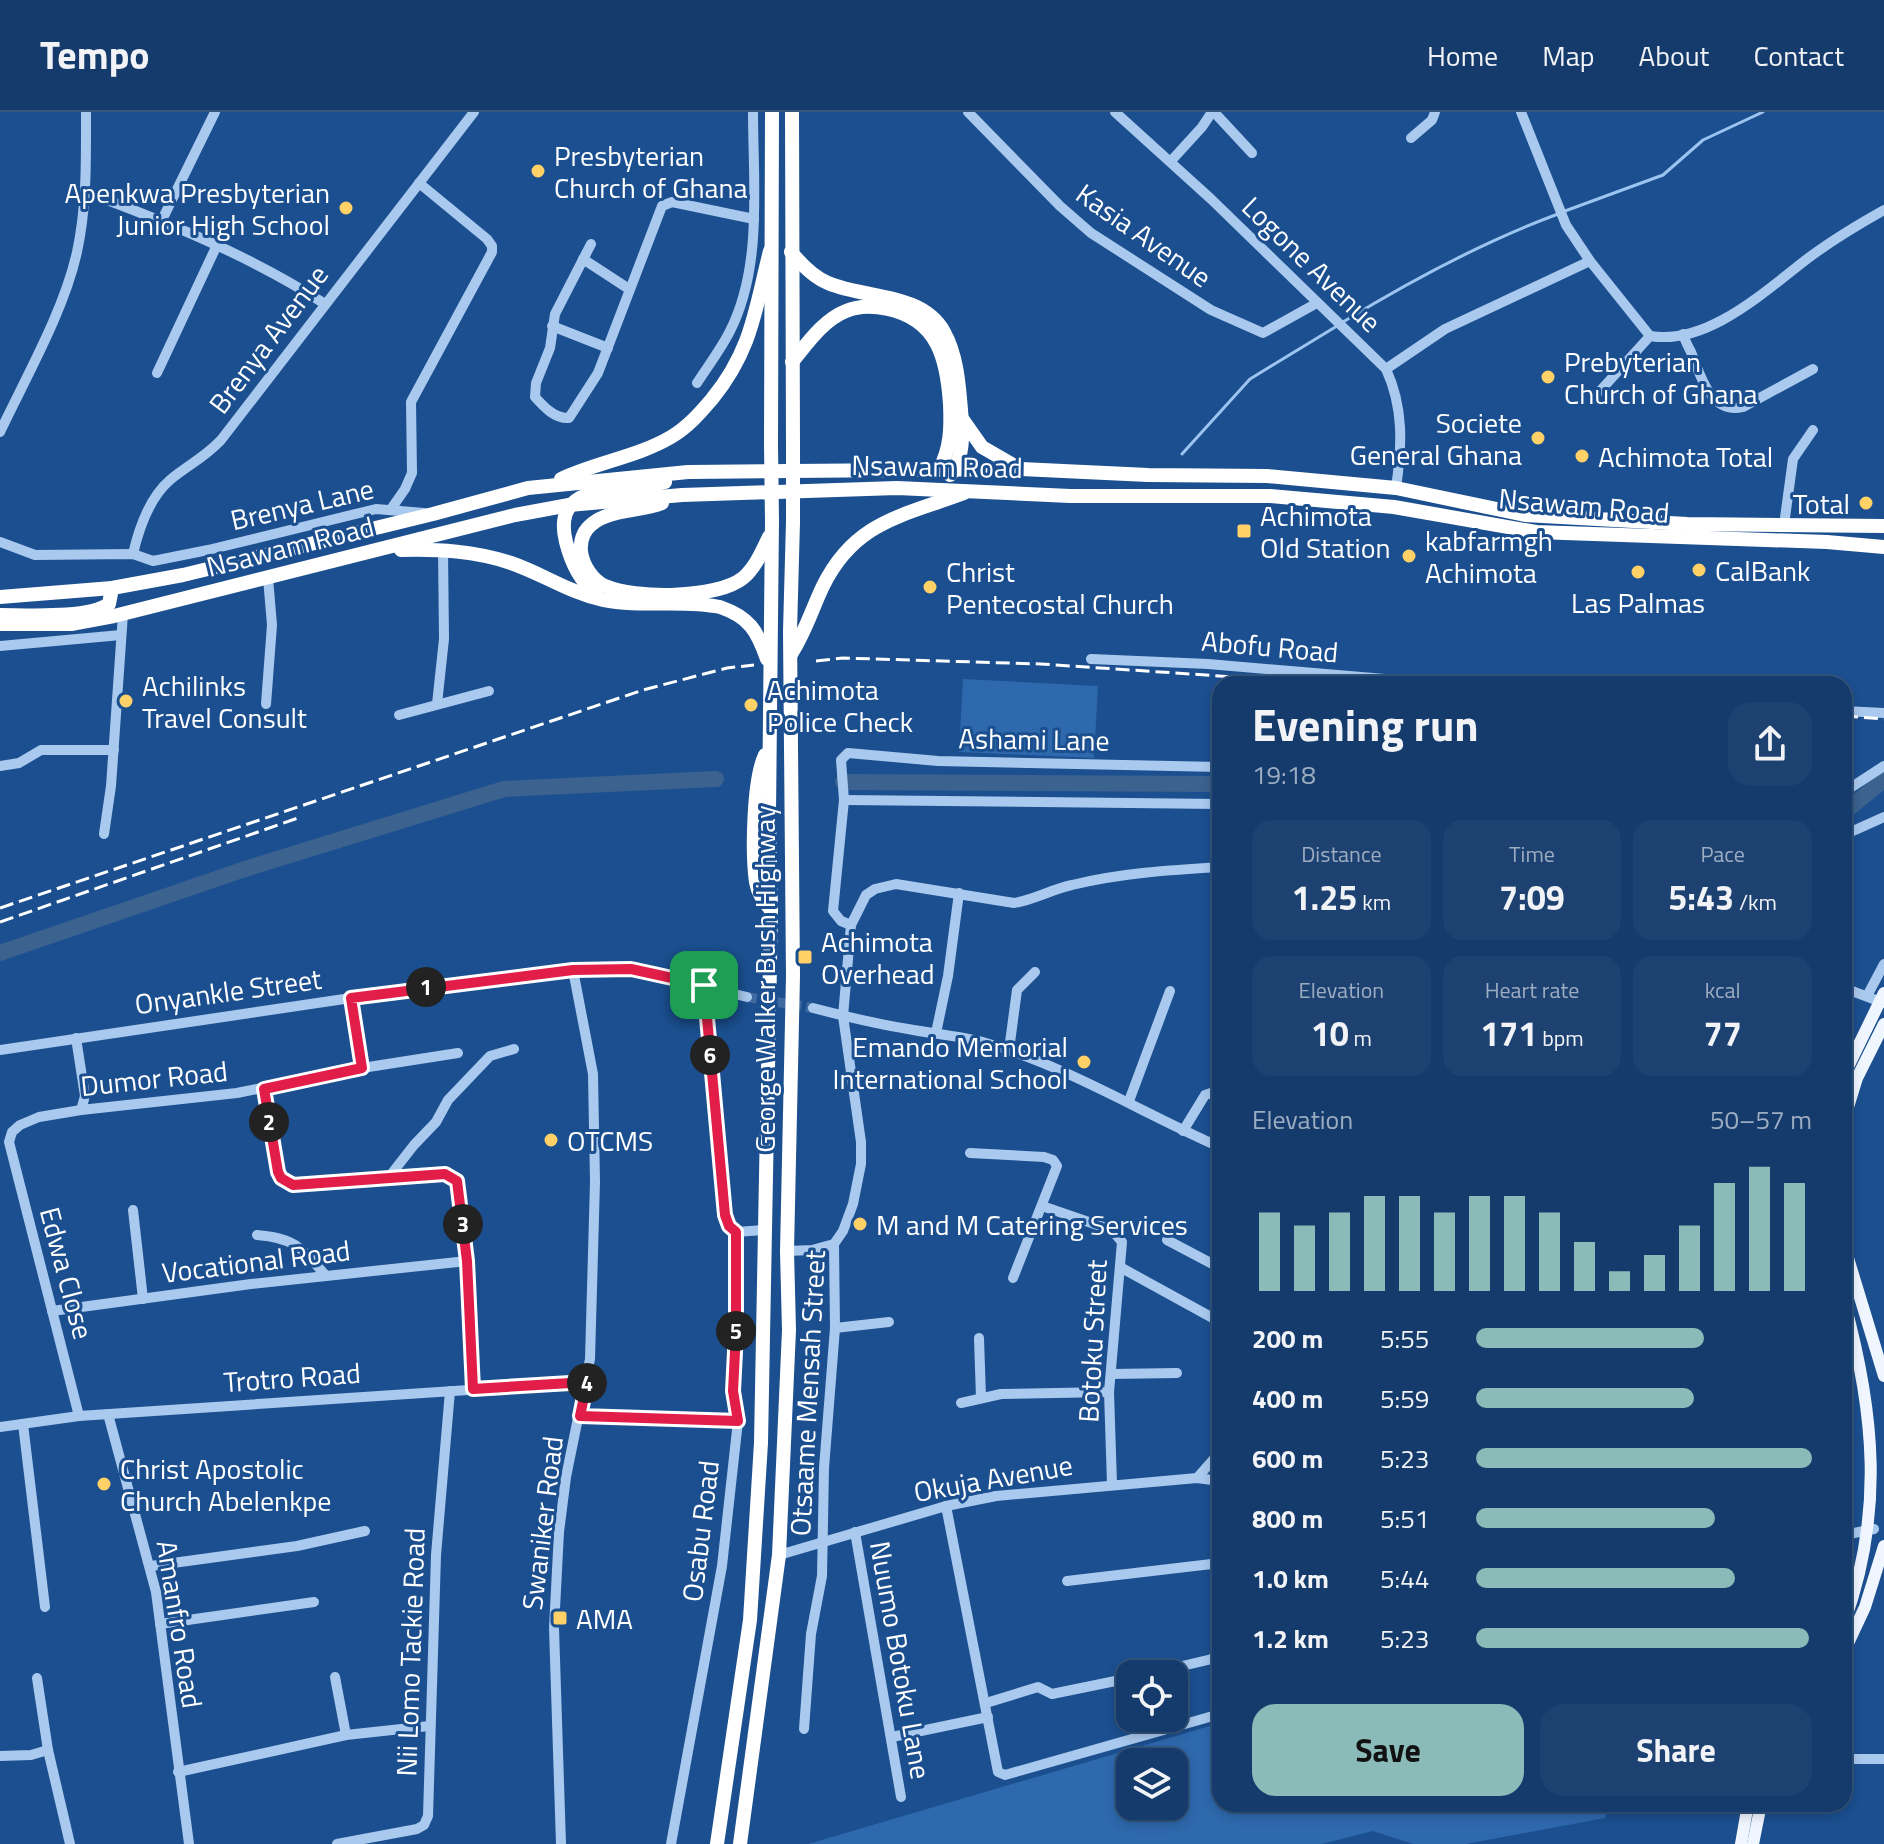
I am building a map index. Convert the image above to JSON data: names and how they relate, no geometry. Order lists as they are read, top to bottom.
{
  "streets": {
    "highway": ["Nsawam Road", "George Walker Bush Highway"],
    "street": [
      "Kasia Avenue",
      "Logone Avenue",
      "Brenya Avenue",
      "Brenya Lane",
      "Abofu Road",
      "Ashami Lane",
      "Onyankle Street",
      "Dumor Road",
      "Vocational Road",
      "Edwa Close",
      "Botoku Street",
      "Trotro Road",
      "Otsaame Mensah Street",
      "Okuja Avenue",
      "Swaniker Road",
      "Osabu Road",
      "Amanfro Road",
      "Nii Lomo Tackie Road",
      "Nuumo Botoku Lane"
    ]
  },
  "crossings": [
    ["Kasia Avenue", "Logone Avenue"],
    ["Logone Avenue", "Nsawam Road"],
    ["Brenya Avenue", "Brenya Lane"],
    ["George Walker Bush Highway", "Okuja Avenue"],
    ["Onyankle Street", "Swaniker Road"],
    ["Onyankle Street", "Osabu Road"],
    ["Dumor Road", "Edwa Close"],
    ["Vocational Road", "Edwa Close"],
    ["Edwa Close", "Trotro Road"],
    ["Botoku Street", "Okuja Avenue"],
    ["Trotro Road", "Swaniker Road"],
    ["Trotro Road", "Amanfro Road"],
    ["Trotro Road", "Nii Lomo Tackie Road"],
    ["Otsaame Mensah Street", "Okuja Avenue"],
    ["Okuja Avenue", "Nuumo Botoku Lane"]
  ],
  "places": {
    "other": [
      "Presbyterian Church of Ghana",
      "Apenkwa Presbyterian Junior High School",
      "Prebyterian Church of Ghana",
      "Societe General Ghana",
      "Achimota Total",
      "Total",
      "kabfarmgh Achimota",
      "CalBank",
      "Las Palmas",
      "Christ Pentecostal Church",
      "Achilinks Travel Consult",
      "Achimota Police Check",
      "Emando Memorial International School",
      "OTCMS",
      "M and M Catering Services",
      "Christ Apostolic Church Abelenkpe"
    ],
    "transit": ["Achimota Old Station", "Achimota Overhead", "AMA"]
  },
  "page": {
    "header": "Tempo",
    "nav": [
      "Home",
      "Map",
      "About",
      "Contact"
    ],
    "heading": ["Evening run", "19:18"],
    "stats": [
      ["Distance", "1.25 km"],
      ["Time", "7:09"],
      ["Pace", "5:43 /km"],
      ["Elevation", "10 m"],
      ["Heart rate", "171 bpm"],
      ["kcal", "77"]
    ],
    "pins": [
      "1",
      "6",
      "2",
      "3",
      "5",
      "4"
    ],
    "chart": ["Elevation", "50–57 m"],
    "list": [
      {
        "name": "200 m",
        "note": "5:55"
      },
      {
        "name": "400 m",
        "note": "5:59"
      },
      {
        "name": "600 m",
        "note": "5:23"
      },
      {
        "name": "800 m",
        "note": "5:51"
      },
      {
        "name": "1.0 km",
        "note": "5:44"
      },
      {
        "name": "1.2 km",
        "note": "5:23"
      }
    ],
    "buttons": ["Save", "Share"]
  }
}
